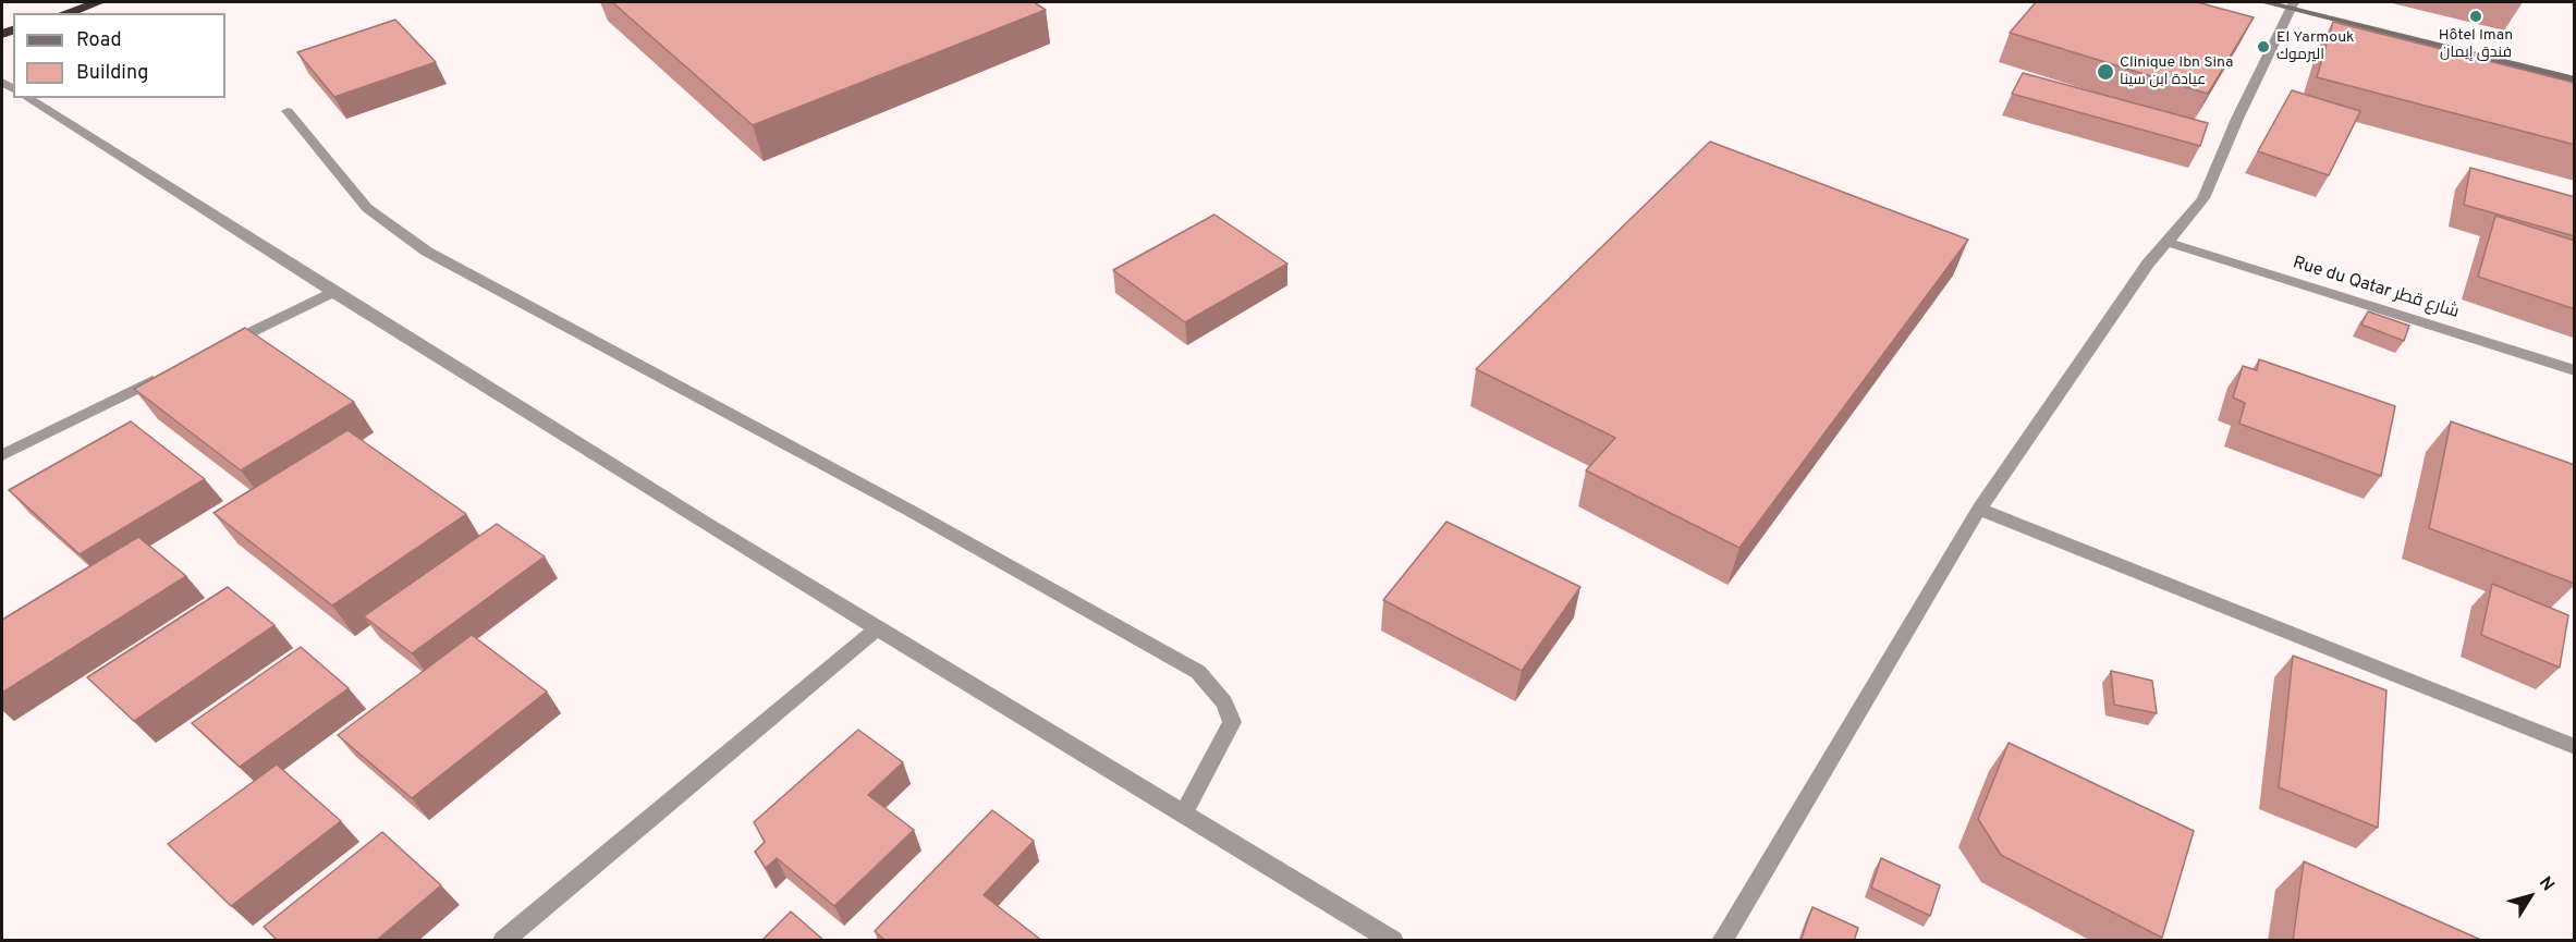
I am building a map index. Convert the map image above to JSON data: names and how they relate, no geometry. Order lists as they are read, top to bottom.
{
  "streets": {
    "street": ["Rue du Qatar شارع قطر"]
  },
  "places": ["Hôtel Iman فندق إيمان", "El Yarmouk اليرموك", "Clinique Ibn Sina عيادة ابن سينا"],
  "legend": ["Road", "Building"],
  "north": "top right"
}
